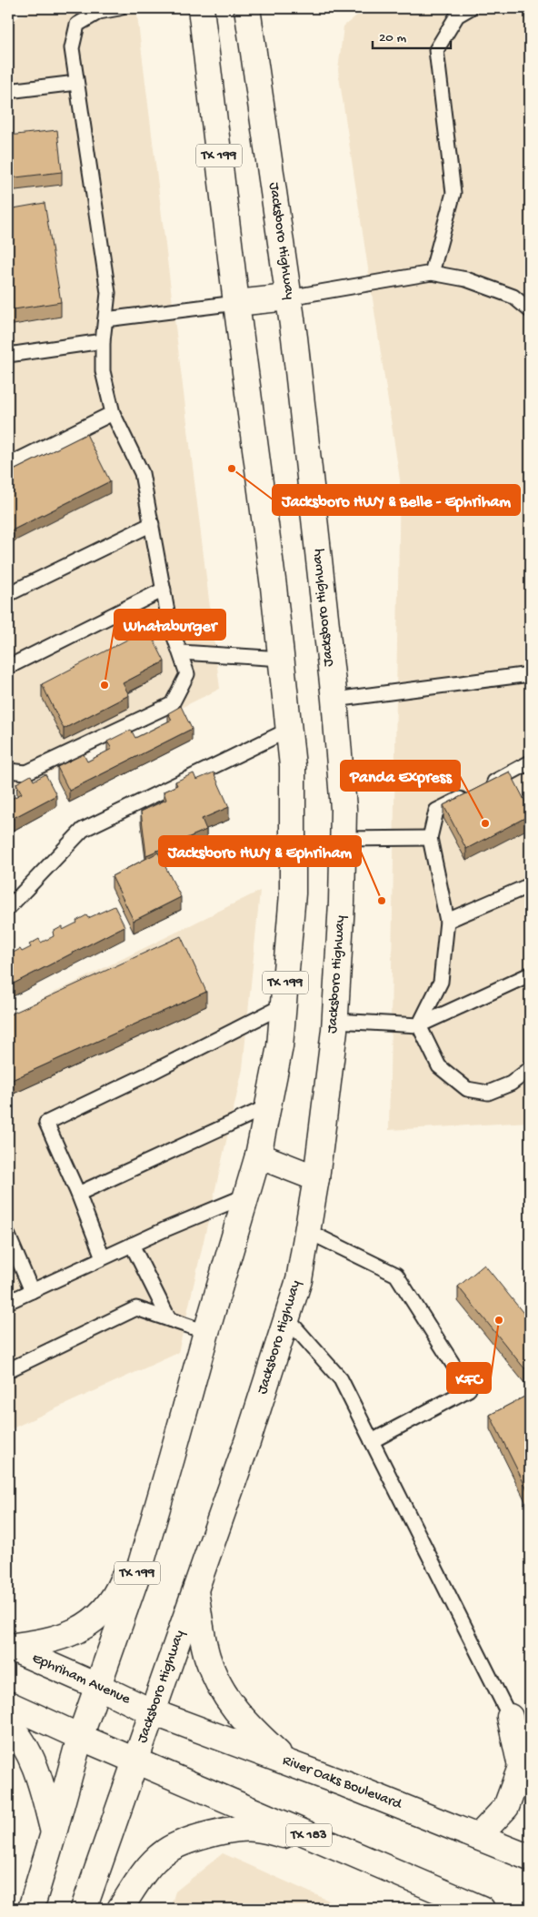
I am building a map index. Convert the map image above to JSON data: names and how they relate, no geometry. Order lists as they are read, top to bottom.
{
  "streets": {
    "main road": [
      "TX 199",
      "Jacksboro Highway",
      "Ephriham Avenue",
      "River Oaks Boulevard",
      "TX 183"
    ]
  },
  "crossings": [
    ["TX 199", "Ephriham Avenue"],
    ["TX 199", "TX 183"],
    ["Jacksboro Highway", "Ephriham Avenue"],
    ["Jacksboro Highway", "River Oaks Boulevard"],
    ["Jacksboro Highway", "TX 183"],
    ["Ephriham Avenue", "River Oaks Boulevard"]
  ],
  "places": [
    "Jacksboro HWY & Belle - Ephriham",
    "Whataburger",
    "Panda Express",
    "Jacksboro HWY & Ephriham",
    "KFC"
  ],
  "scale_bar": "20 m"
}
